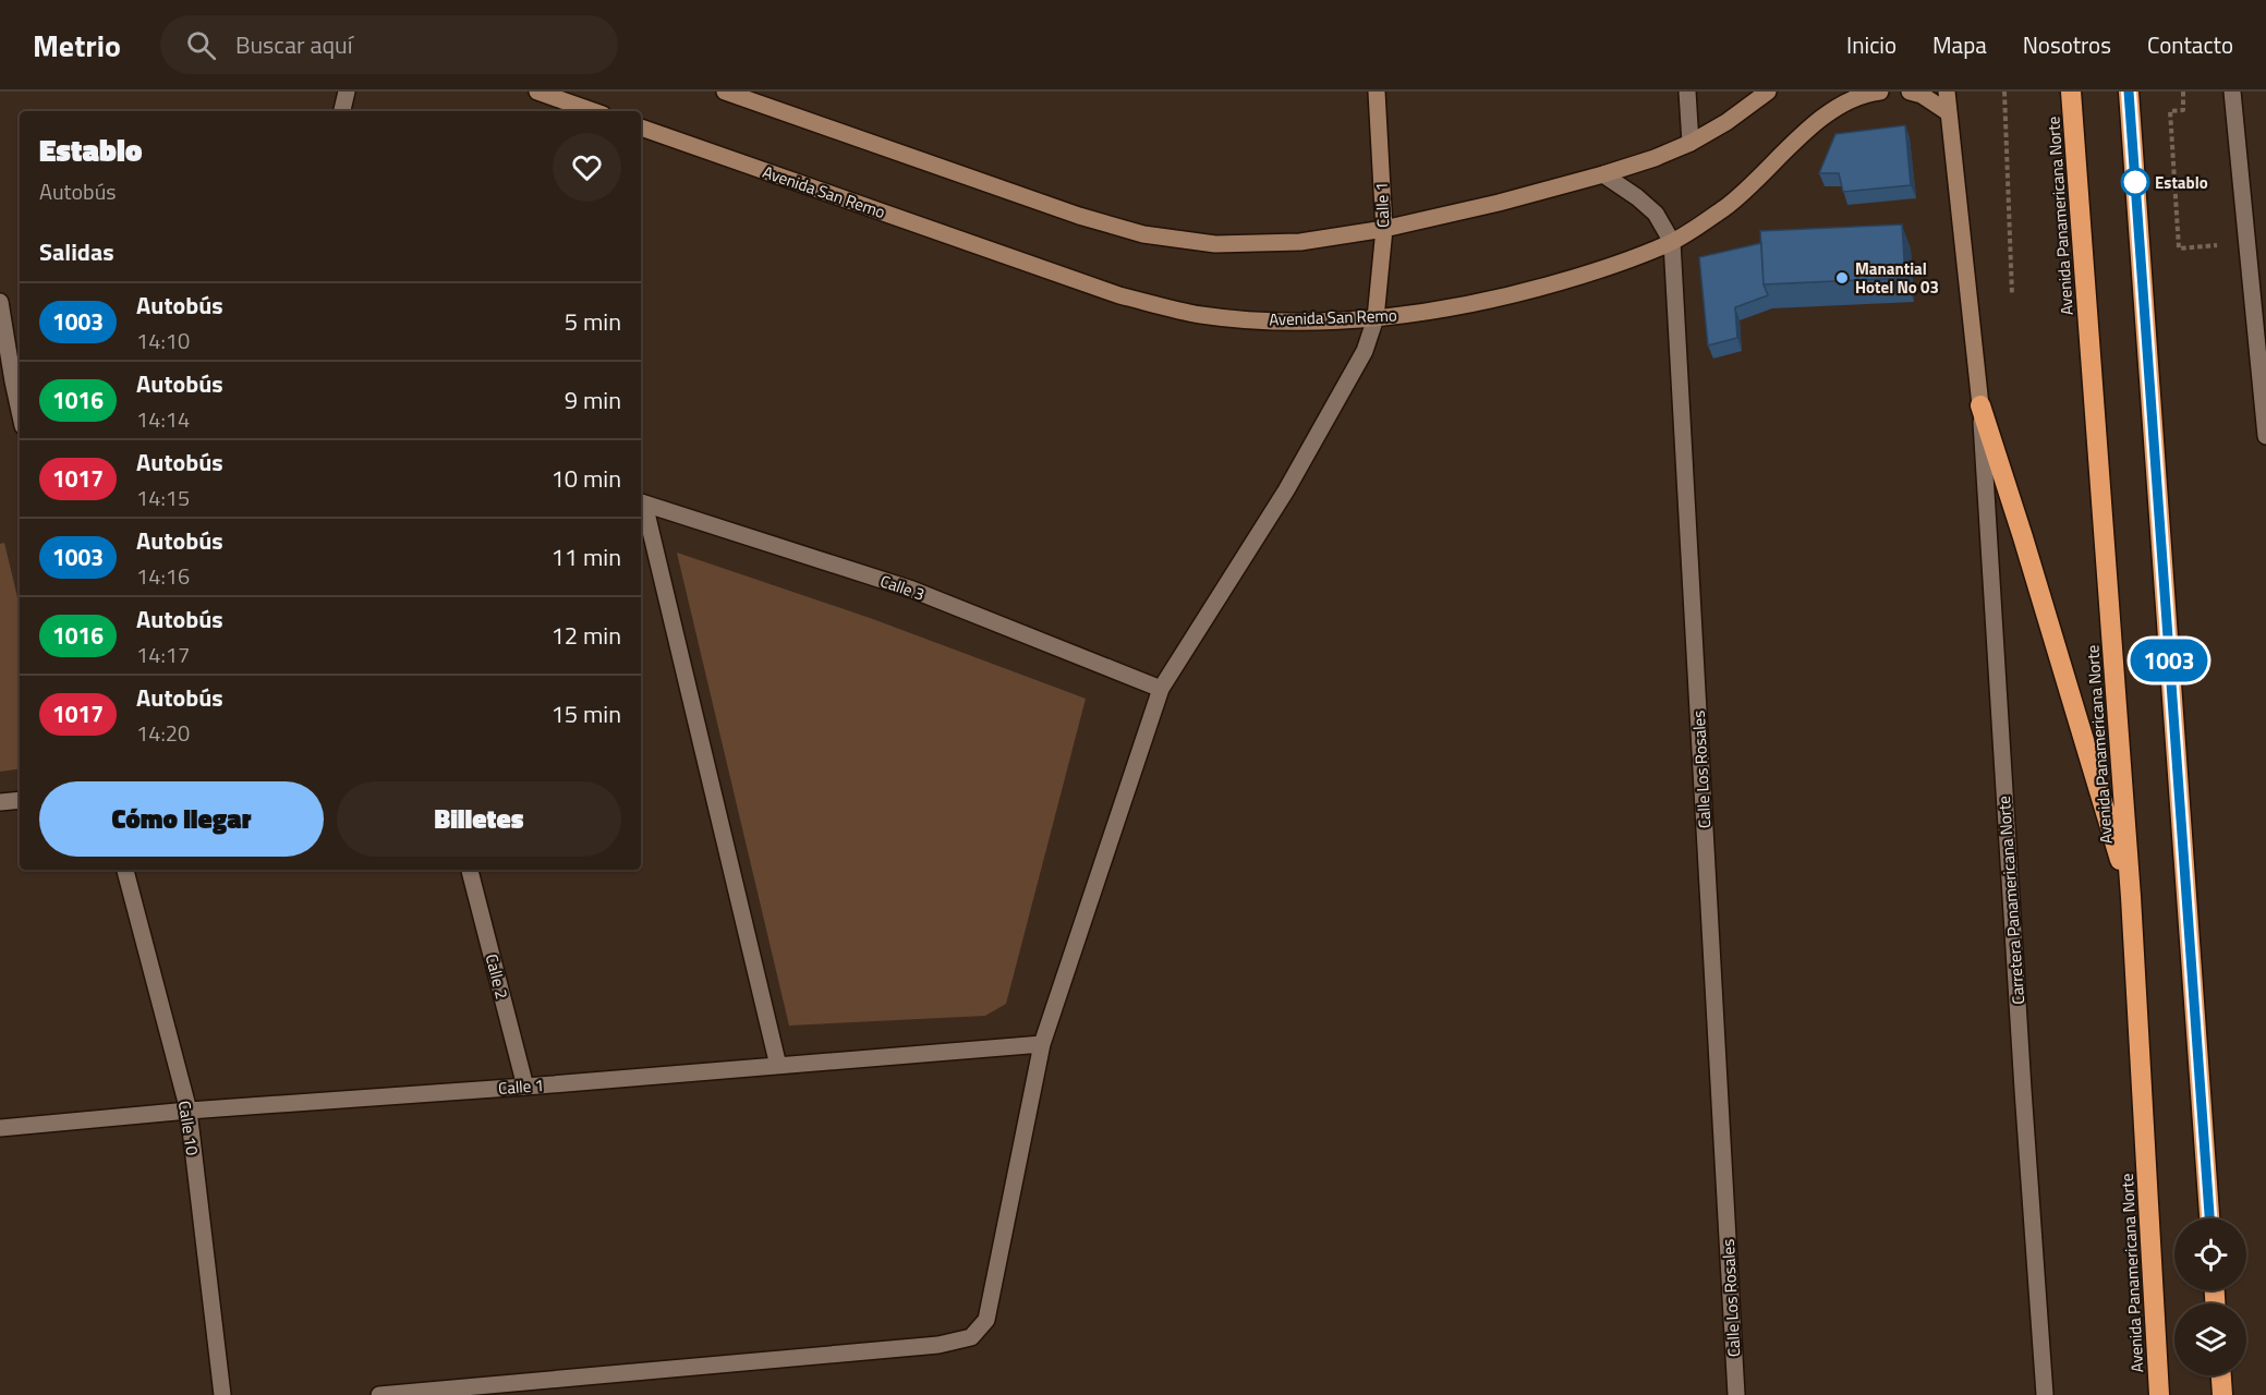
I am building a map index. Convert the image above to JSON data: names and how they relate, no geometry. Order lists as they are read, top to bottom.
{
  "streets": {
    "highway": ["Avenida Panamericana Norte"],
    "main road": ["Avenida San Remo", "Calle 1"],
    "street": [
      "Calle 3",
      "Calle Los Rosales",
      "Carretera Panamericana Norte",
      "Calle 2",
      "Calle 10"
    ]
  },
  "crossings": [
    ["Avenida San Remo", "Calle 1"],
    ["Avenida San Remo", "Calle Los Rosales"],
    ["Calle 1", "Calle 2"],
    ["Calle 1", "Calle 10"]
  ],
  "places": ["Establo", "Manantial Hotel No 03"],
  "lines": ["bus line 1003"],
  "page": {
    "header": "Metrio",
    "search": "Buscar aquí",
    "nav": [
      "Inicio",
      "Mapa",
      "Nosotros",
      "Contacto"
    ],
    "on_map": "1003",
    "heading": [
      ["Establo", "Autobús"],
      "Salidas"
    ],
    "list": [
      {
        "mark": "1003",
        "name": "Autobús",
        "note": "14:10",
        "value": "5 min"
      },
      {
        "mark": "1016",
        "name": "Autobús",
        "note": "14:14",
        "value": "9 min"
      },
      {
        "mark": "1017",
        "name": "Autobús",
        "note": "14:15",
        "value": "10 min"
      },
      {
        "mark": "1003",
        "name": "Autobús",
        "note": "14:16",
        "value": "11 min"
      },
      {
        "mark": "1016",
        "name": "Autobús",
        "note": "14:17",
        "value": "12 min"
      },
      {
        "mark": "1017",
        "name": "Autobús",
        "note": "14:20",
        "value": "15 min"
      }
    ],
    "buttons": ["Cómo llegar", "Billetes"]
  }
}
